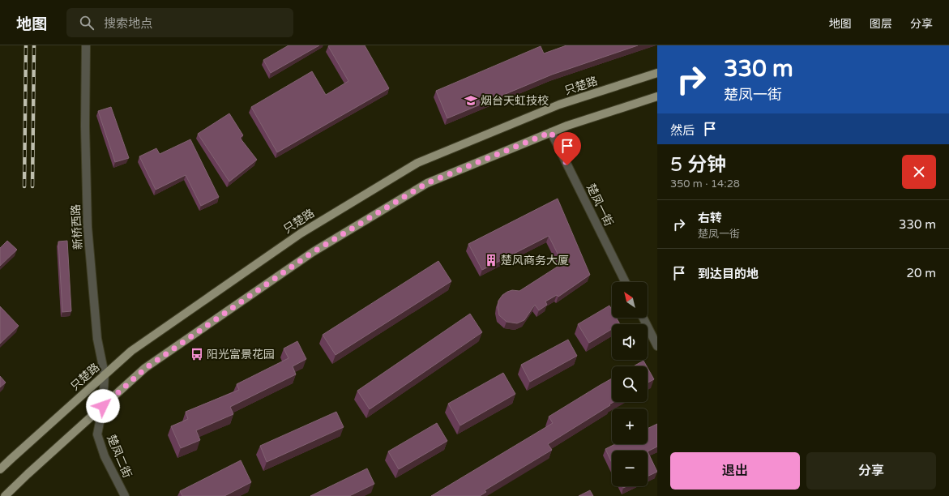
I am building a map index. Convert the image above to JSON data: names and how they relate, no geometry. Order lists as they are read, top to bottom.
{
  "streets": {
    "main road": ["只楚路"],
    "street": ["楚凤一街", "新桥西路", "楚凤二街"]
  },
  "crossings": [
    ["只楚路", "新桥西路"],
    ["新桥西路", "楚凤二街"]
  ],
  "places": {
    "school or university": ["烟台天虹技校"],
    "building": ["楚风商务大厦"],
    "bus stop": ["阳光富景花园"]
  },
  "north": "top left",
  "page": {
    "header": "地图",
    "search": "搜索地点",
    "nav": ["地图", "图层", "分享"],
    "turn": ["330 m", "楚凤一街"],
    "then": "然后",
    "heading": ["5 分钟", "350 m · 14:28"],
    "list": [
      {
        "name": "右转",
        "note": "楚凤一街",
        "value": "330 m"
      },
      {
        "name": "到达目的地",
        "value": "20 m"
      }
    ],
    "map_buttons": ["+", "−"],
    "buttons": ["退出", "分享"]
  }
}
